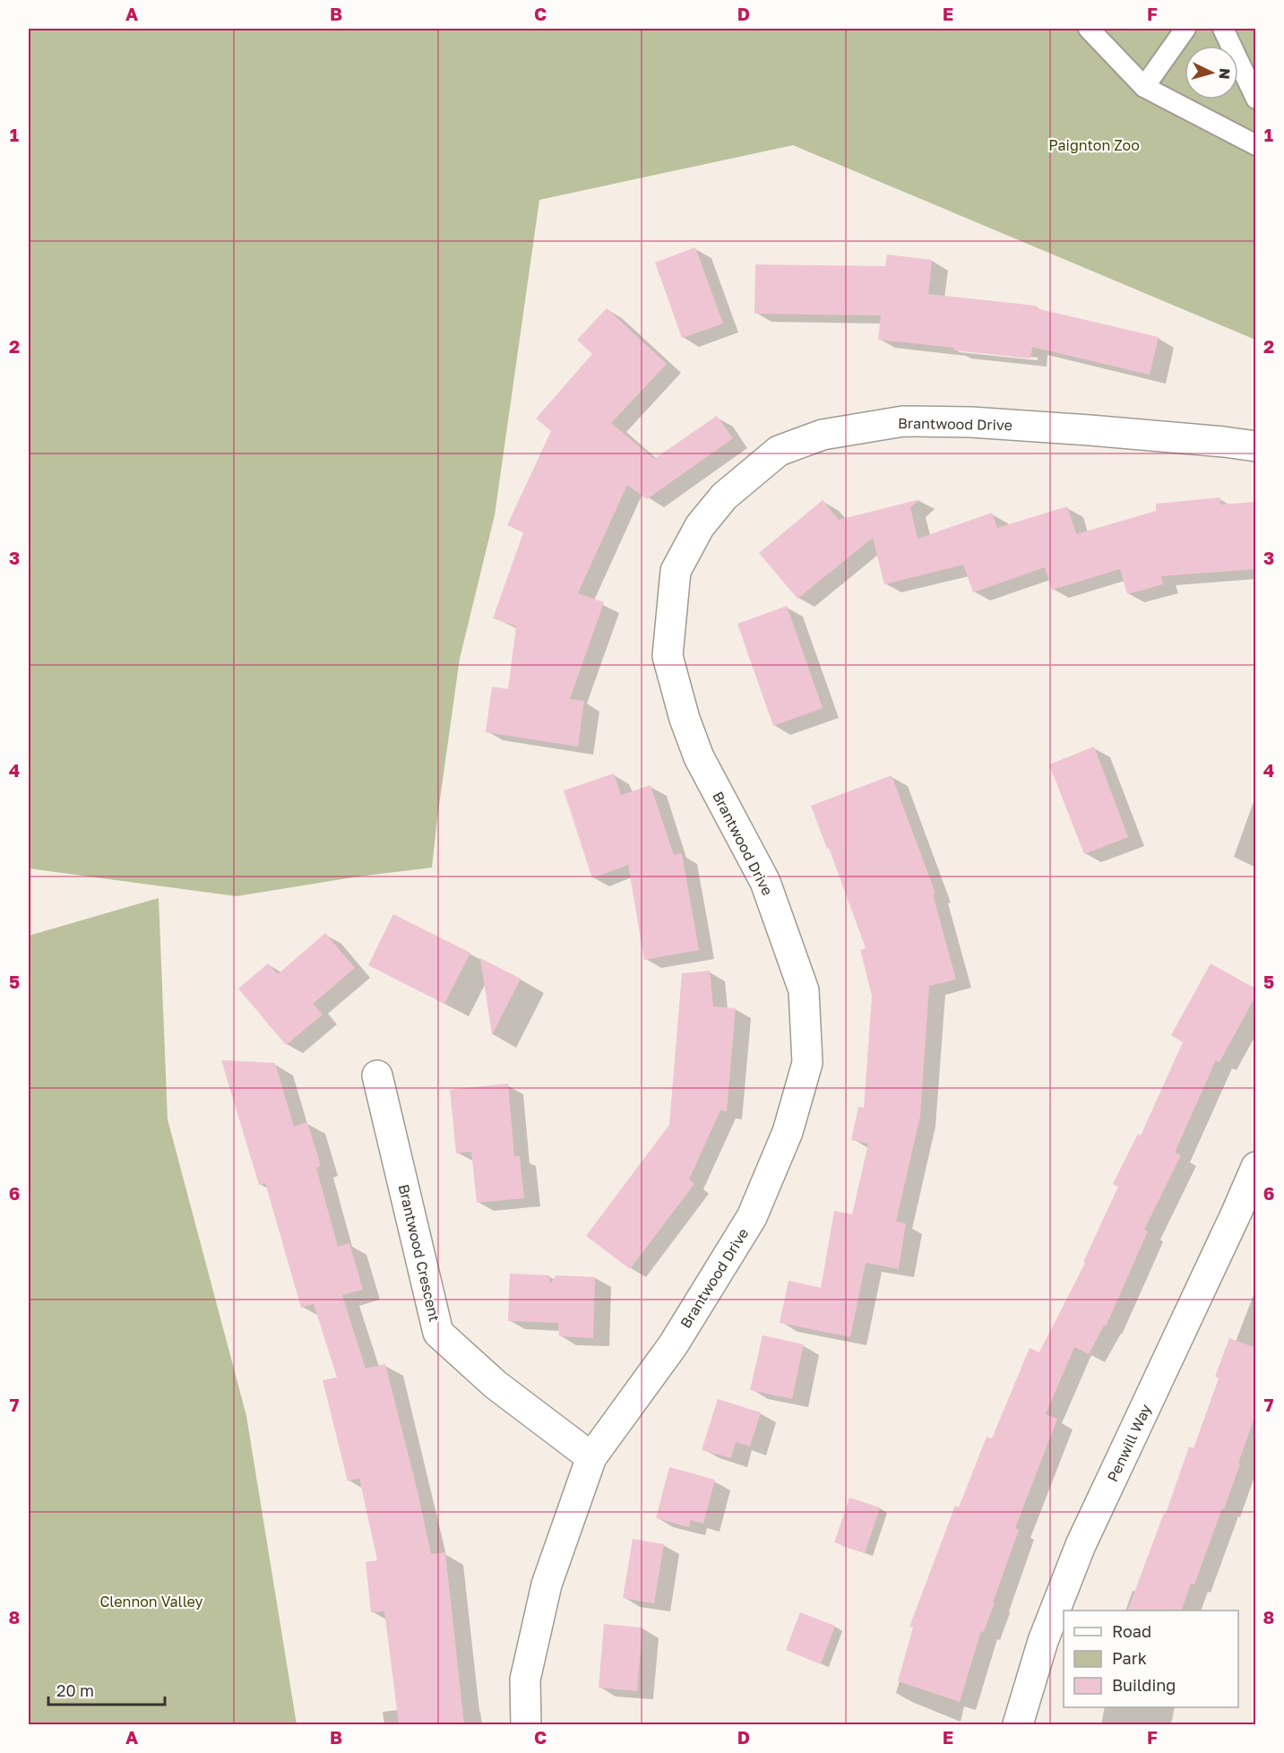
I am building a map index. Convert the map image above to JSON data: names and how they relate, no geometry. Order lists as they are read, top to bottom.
{
  "streets": {
    "street": ["Brantwood Drive", "Brantwood Crescent", "Penwill Way"]
  },
  "crossings": [
    ["Brantwood Drive", "Brantwood Crescent"]
  ],
  "parks": ["Paignton Zoo", "Clennon Valley"],
  "legend": ["Road", "Park", "Building"],
  "scale_bar": "20 m",
  "north": "right",
  "grid": {
    "columns": [
      "A",
      "B",
      "C",
      "D",
      "E",
      "F"
    ],
    "rows": [
      "1",
      "2",
      "3",
      "4",
      "5",
      "6",
      "7",
      "8"
    ]
  }
}
